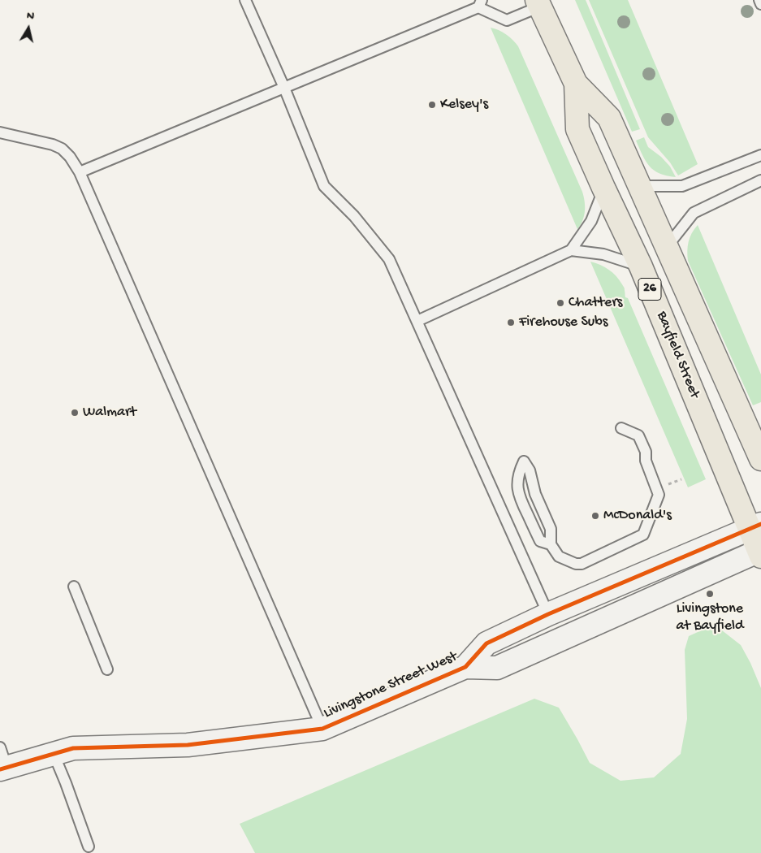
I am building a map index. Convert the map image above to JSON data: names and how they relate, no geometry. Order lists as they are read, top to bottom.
{
  "streets": {
    "main road": ["26", "Bayfield Street"],
    "street": ["Livingstone Street West"]
  },
  "crossings": [
    ["Bayfield Street", "Livingstone Street West"]
  ],
  "places": [
    "Kelsey's",
    "Chatters",
    "Firehouse Subs",
    "Walmart",
    "McDonald's",
    "Livingstone at Bayfield"
  ],
  "north": "top"
}
